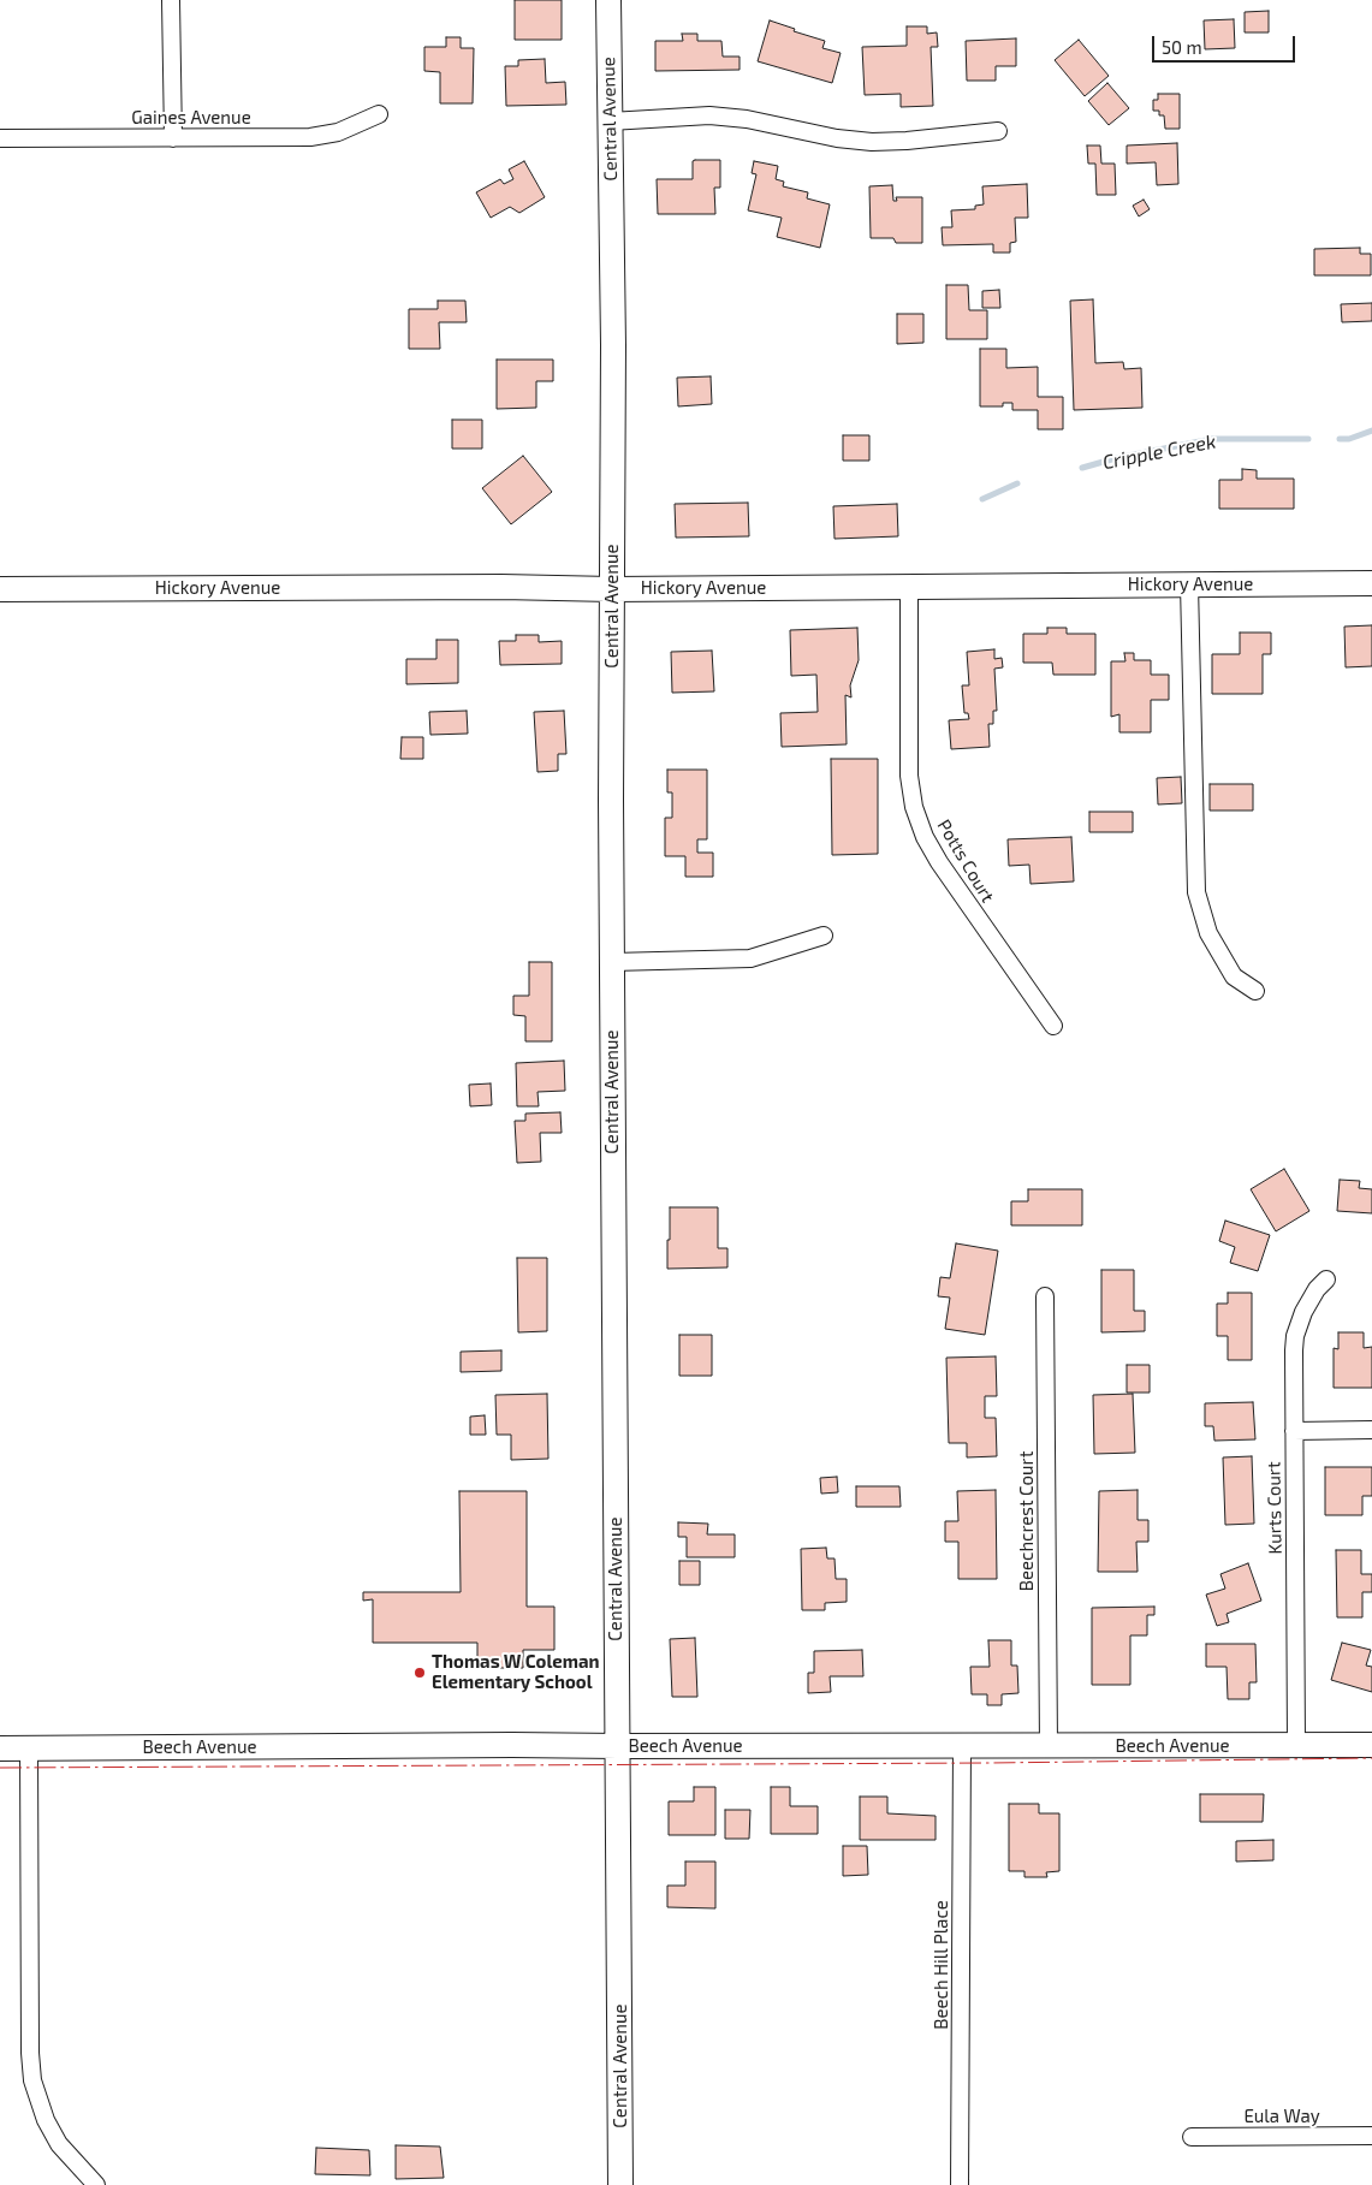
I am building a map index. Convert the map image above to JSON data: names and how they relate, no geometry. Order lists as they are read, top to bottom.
{
  "streets": {
    "street": [
      "Gaines Avenue",
      "Central Avenue",
      "Hickory Avenue",
      "Potts Court",
      "Kurts Court",
      "Beechcrest Court",
      "Beech Avenue",
      "Beech Hill Place",
      "Eula Way"
    ]
  },
  "crossings": [
    ["Central Avenue", "Hickory Avenue"],
    ["Central Avenue", "Beech Avenue"],
    ["Hickory Avenue", "Potts Court"],
    ["Kurts Court", "Beech Avenue"],
    ["Beechcrest Court", "Beech Avenue"],
    ["Beech Avenue", "Beech Hill Place"]
  ],
  "water": ["Cripple Creek"],
  "places": ["Thomas W Coleman Elementary School"],
  "scale_bar": "50 m"
}
